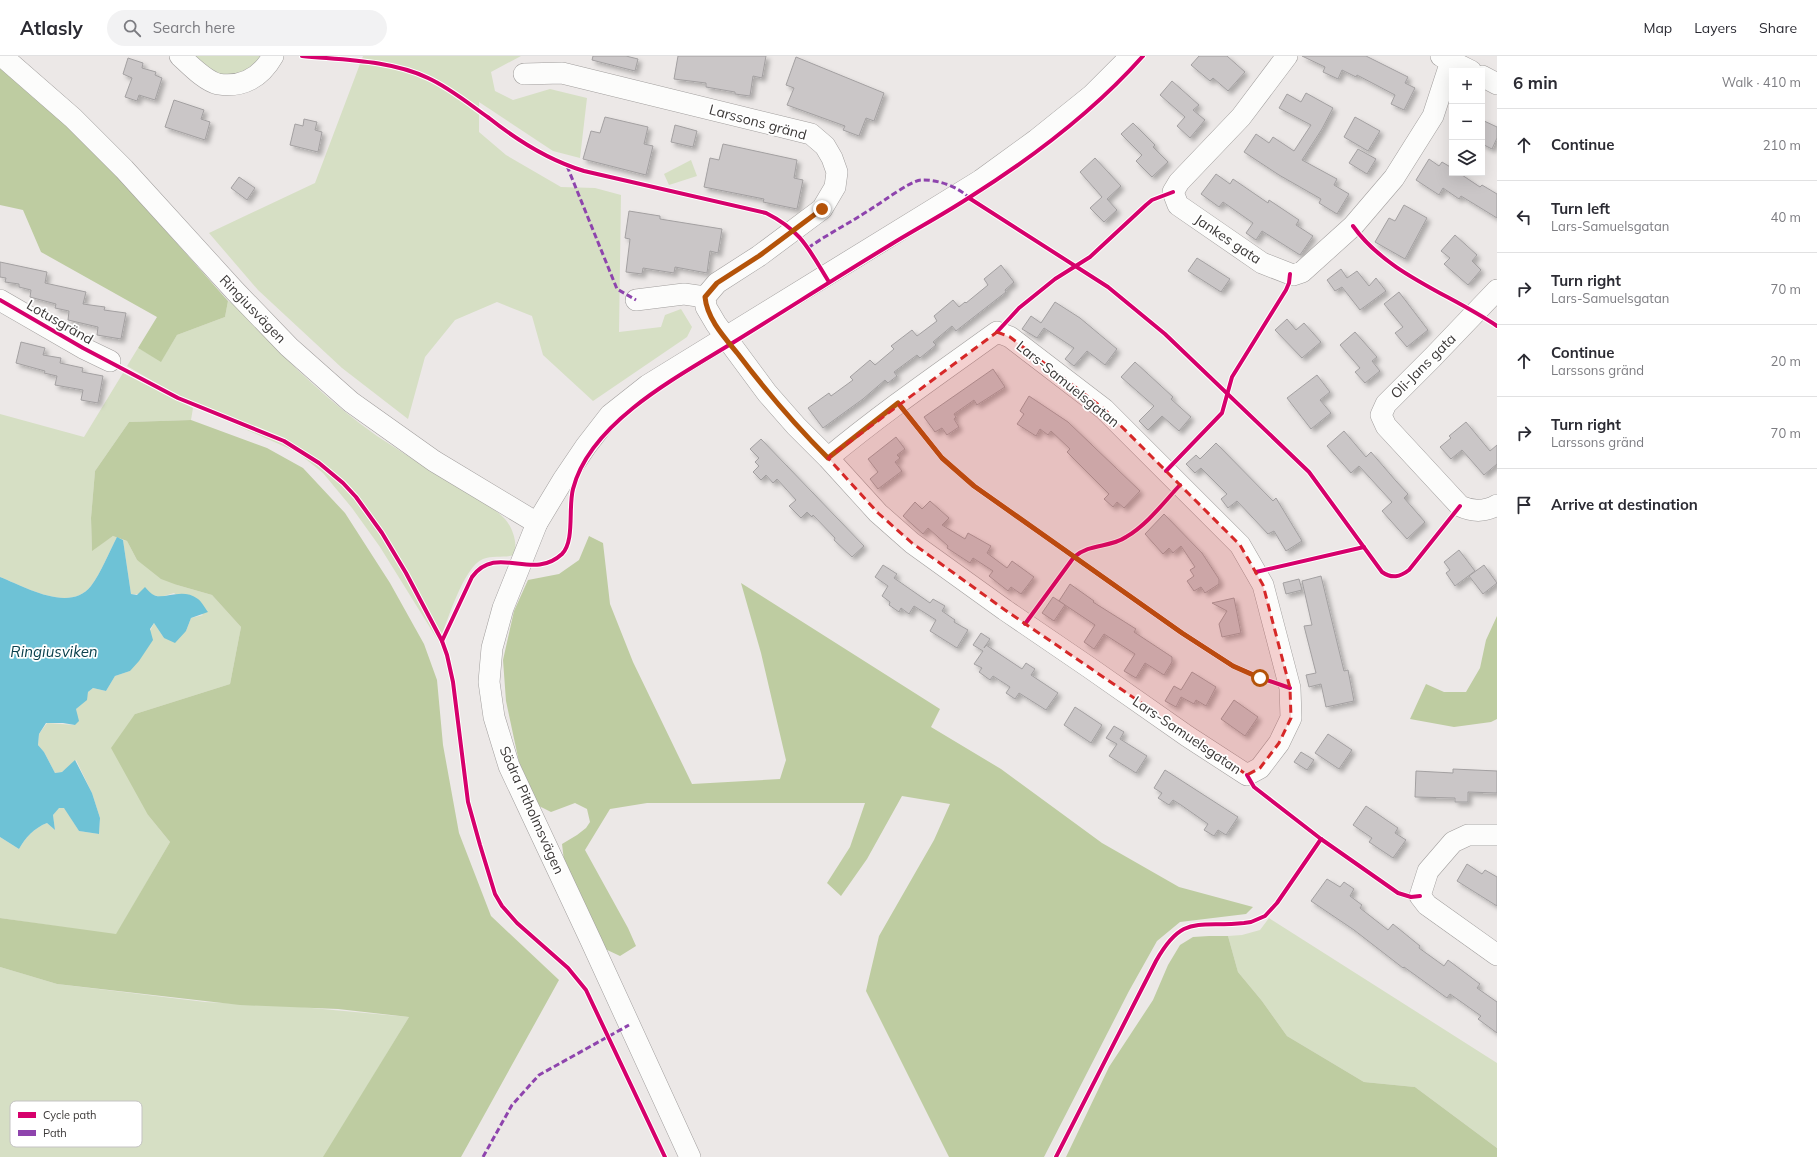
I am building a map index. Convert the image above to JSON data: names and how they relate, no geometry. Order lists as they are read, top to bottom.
{
  "streets": {
    "street": [
      "Larssons gränd",
      "Jankes gata",
      "Ringiusvägen",
      "Lotusgränd",
      "Oli-Jans gata",
      "Lars-Samuelsgatan",
      "Södra Pitholmsvägen"
    ]
  },
  "crossings": [
    ["Ringiusvägen", "Södra Pitholmsvägen"],
    ["Lars-Samuelsgatan", "Södra Pitholmsvägen"]
  ],
  "water": ["Ringiusviken"],
  "legend": ["Cycle path", "Path"],
  "page": {
    "header": "Atlasly",
    "search": "Search here",
    "nav": ["Map", "Layers", "Share"],
    "heading": ["6 min", "Walk · 410 m"],
    "map_buttons": ["+", "−"],
    "list": [
      ["Continue", "210 m"],
      ["Turn left", "Lars-Samuelsgatan", "40 m"],
      ["Turn right", "Lars-Samuelsgatan", "70 m"],
      ["Continue", "Larssons gränd", "20 m"],
      ["Turn right", "Larssons gränd", "70 m"],
      "Arrive at destination"
    ]
  }
}
